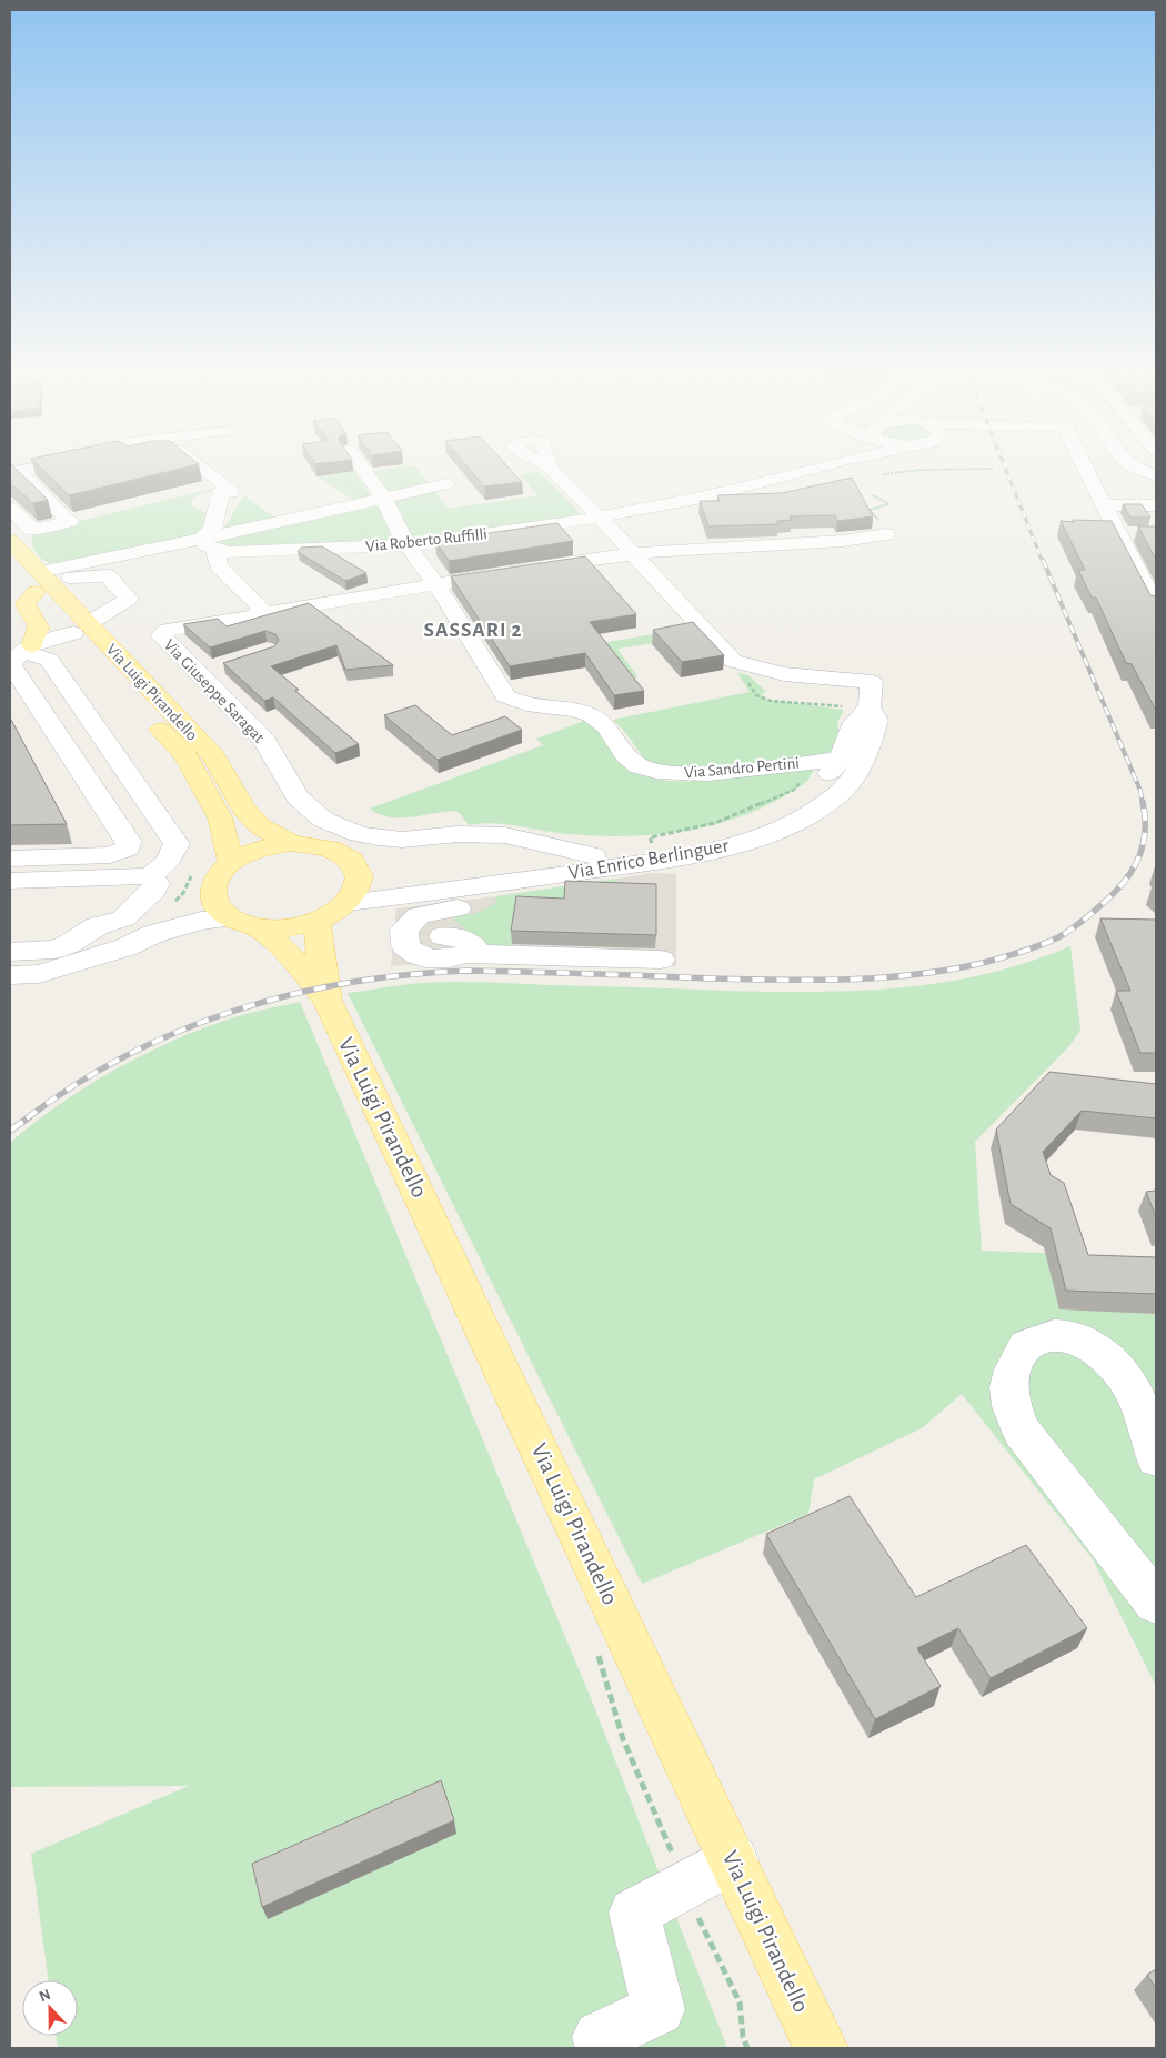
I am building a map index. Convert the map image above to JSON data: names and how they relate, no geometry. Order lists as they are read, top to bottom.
{
  "streets": {
    "main road": ["Via Luigi Pirandello"],
    "street": [
      "Via Roberto Ruffilli",
      "Via Giuseppe Saragat",
      "Via Sandro Pertini",
      "Via Enrico Berlinguer"
    ]
  },
  "crossings": [
    ["Via Roberto Ruffilli", "Via Sandro Pertini"],
    ["Via Giuseppe Saragat", "Via Enrico Berlinguer"],
    ["Via Luigi Pirandello", "Via Enrico Berlinguer"],
    ["Via Sandro Pertini", "Via Enrico Berlinguer"]
  ],
  "districts": ["SASSARI 2"],
  "north": "top"
}
